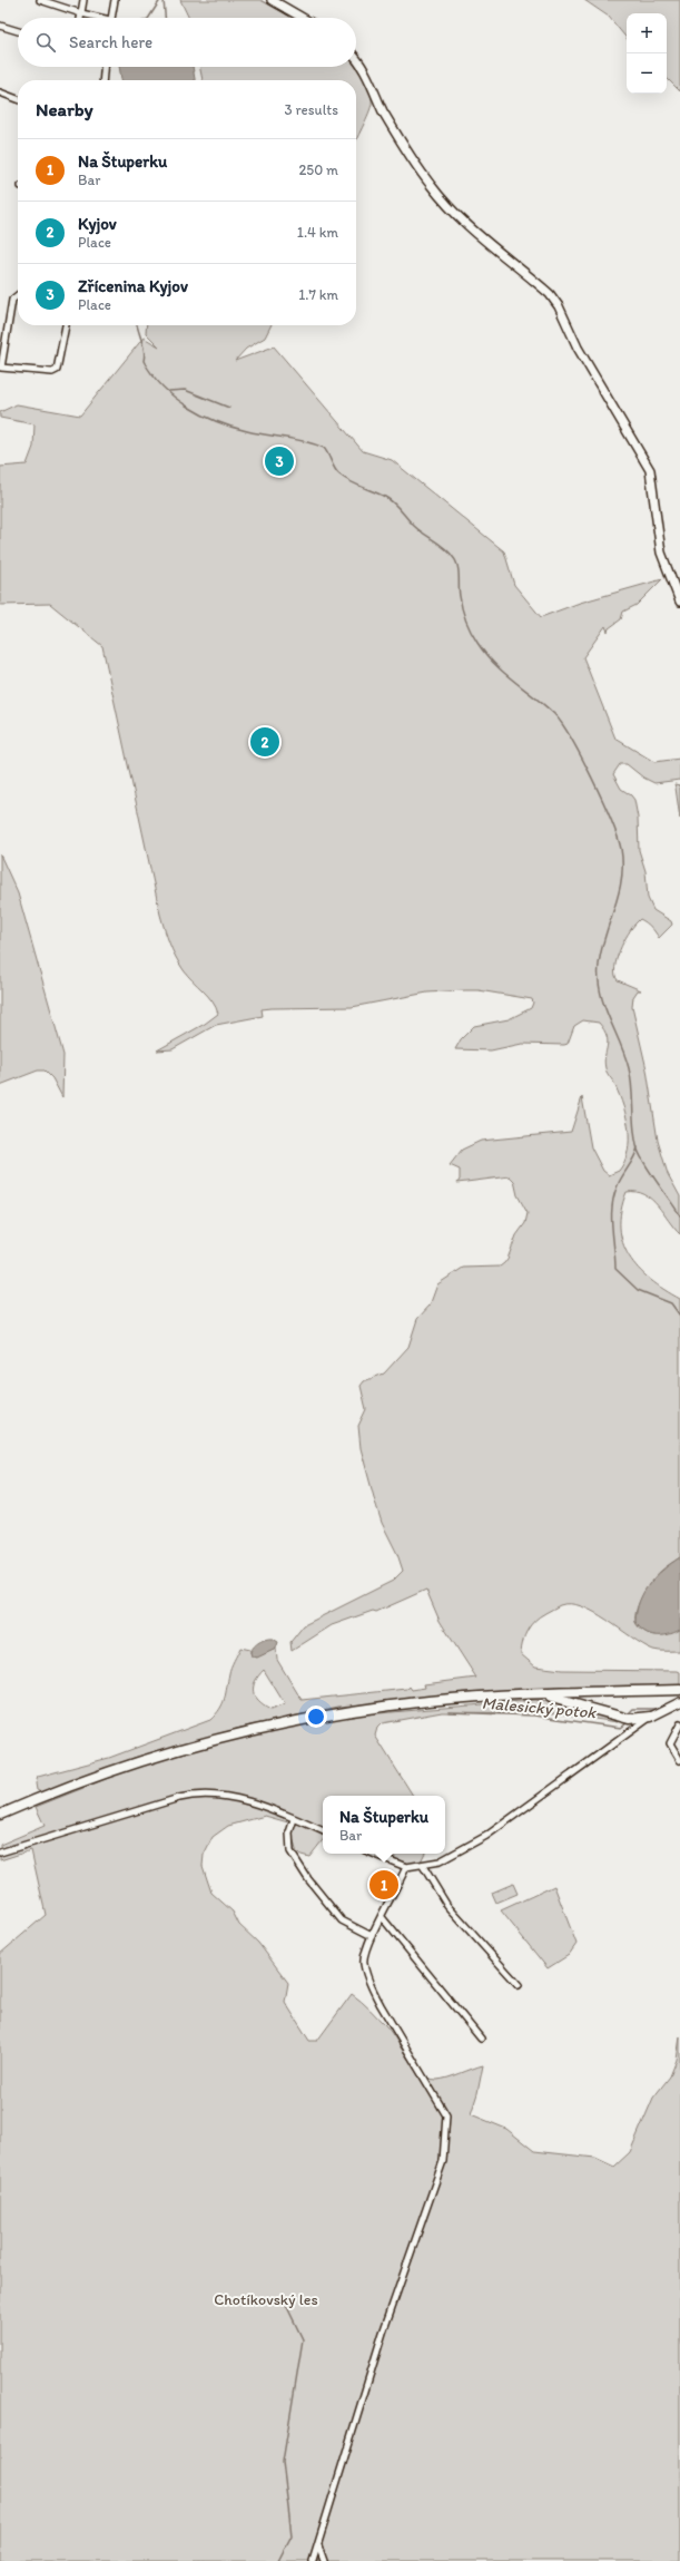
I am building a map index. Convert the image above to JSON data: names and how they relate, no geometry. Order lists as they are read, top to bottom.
{
  "water": ["Malesický potok"],
  "parks": ["Chotíkovský les"],
  "page": {
    "map_buttons": ["+", "−"],
    "search": "Search here",
    "heading": ["Nearby", "3 results"],
    "list": [
      {
        "mark": "1",
        "name": "Na Štuperku",
        "note": "Bar",
        "value": "250 m"
      },
      {
        "mark": "2",
        "name": "Kyjov",
        "note": "Place",
        "value": "1.4 km"
      },
      {
        "mark": "3",
        "name": "Zřícenina Kyjov",
        "note": "Place",
        "value": "1.7 km"
      }
    ],
    "pins": ["3", "2", "1"],
    "popup": ["Na Štuperku", "Bar"]
  }
}
